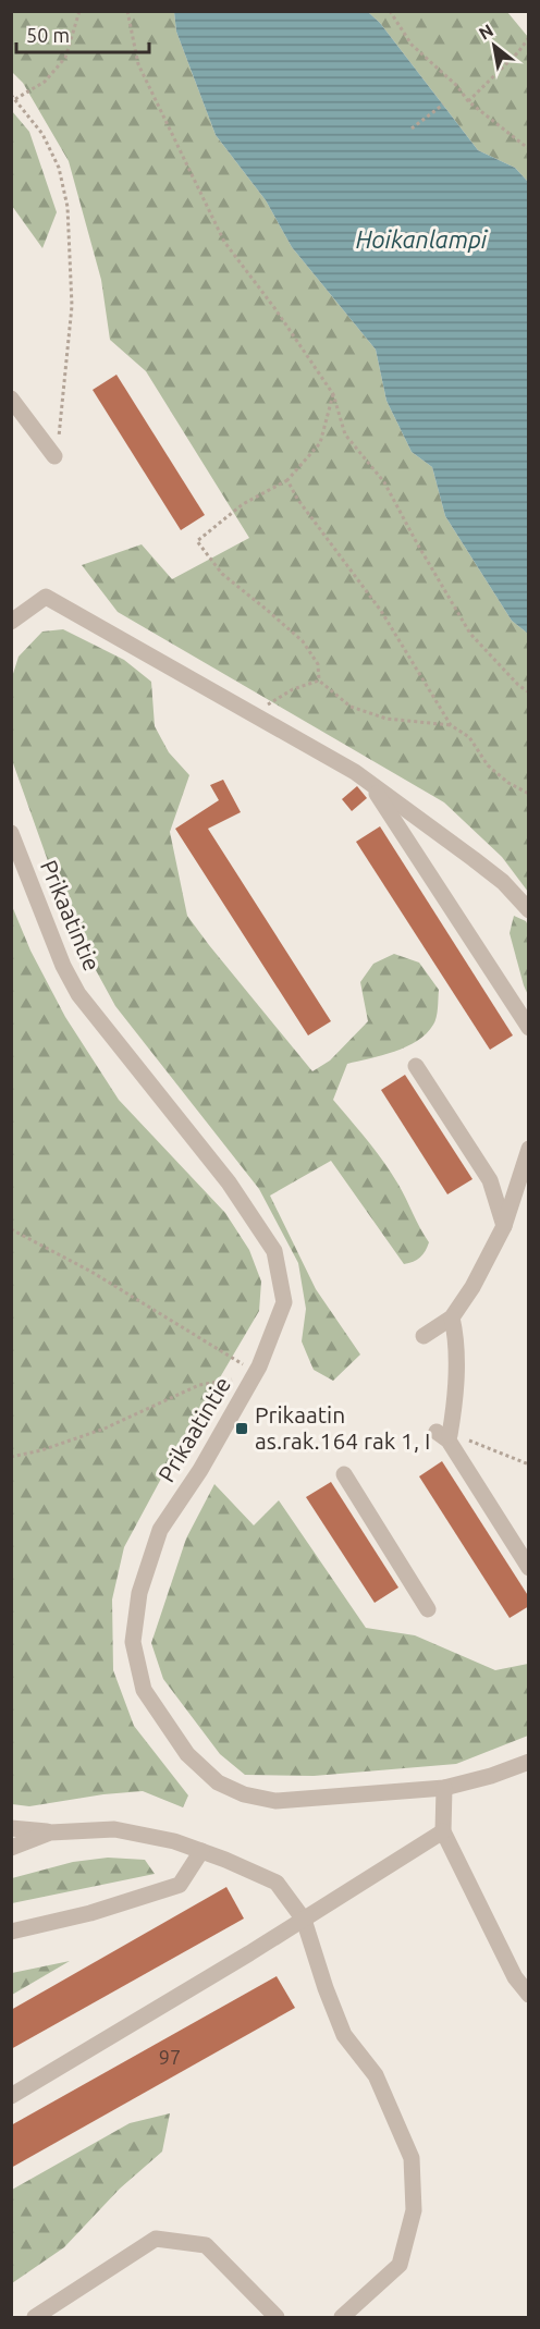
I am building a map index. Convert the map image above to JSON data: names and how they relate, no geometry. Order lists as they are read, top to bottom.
{
  "streets": {
    "street": ["Prikaatintie"]
  },
  "water": ["Hoikanlampi"],
  "places": {
    "transit": ["Prikaatin as.rak.164 rak 1, I"]
  },
  "house_numbers": ["97"],
  "scale_bar": "50 m",
  "north": "top left"
}
